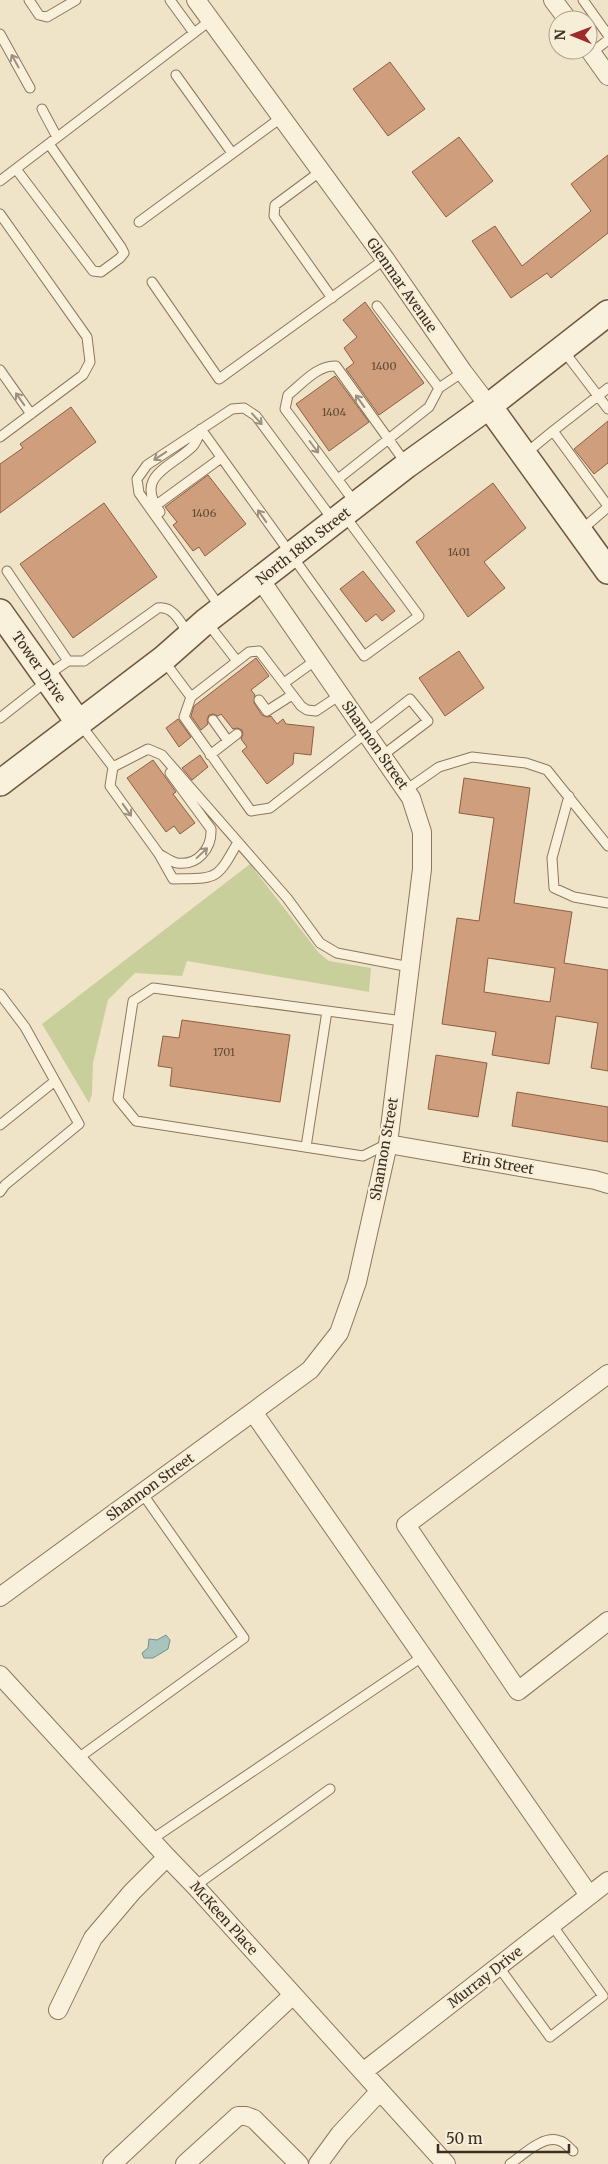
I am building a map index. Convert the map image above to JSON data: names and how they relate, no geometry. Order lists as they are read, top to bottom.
{
  "streets": {
    "main road": ["Glenmar Avenue", "North 18th Street", "Tower Drive"],
    "street": [
      "Shannon Street",
      "Erin Street",
      "McKeen Place",
      "Murray Drive"
    ]
  },
  "crossings": [
    ["Glenmar Avenue", "North 18th Street"],
    ["North 18th Street", "Tower Drive"],
    ["North 18th Street", "Shannon Street"],
    ["Shannon Street", "Erin Street"],
    ["McKeen Place", "Murray Drive"]
  ],
  "house_numbers": [
    "1400",
    "1404",
    "1406",
    "1401",
    "1701"
  ],
  "scale_bar": "50 m",
  "north": "left"
}
